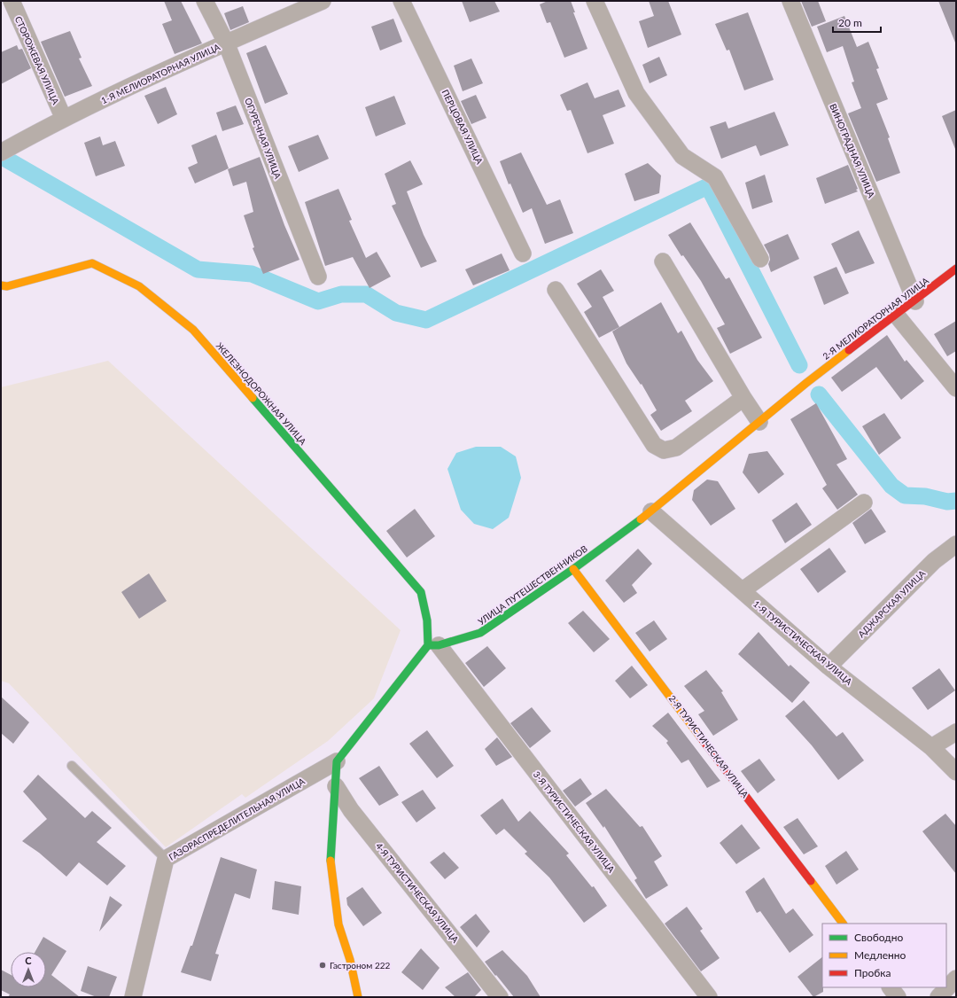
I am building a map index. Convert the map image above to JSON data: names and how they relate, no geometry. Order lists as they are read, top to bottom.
{
  "streets": {
    "street": [
      "СТОРОЖЕВАЯ УЛИЦА",
      "1-Я МЕЛИОРАТОРНАЯ УЛИЦА",
      "ПЕРЦОВАЯ УЛИЦА",
      "ОГУРЕЧНАЯ УЛИЦА",
      "ВИНОГРАДНАЯ УЛИЦА",
      "2-Я МЕЛИОРАТОРНАЯ УЛИЦА",
      "ЖЕЛЕЗНОДОРОЖНАЯ УЛИЦА",
      "УЛИЦА ПУТЕШЕСТВЕННИКОВ",
      "АДЖАРСКАЯ УЛИЦА",
      "1-Я ТУРИСТИЧЕСКАЯ УЛИЦА",
      "2-Я ТУРИСТИЧЕСКАЯ УЛИЦА",
      "ГАЗОРАСПРЕДЕЛИТЕЛЬНАЯ УЛИЦА",
      "3-Я ТУРИСТИЧЕСКАЯ УЛИЦА",
      "4-Я ТУРИСТИЧЕСКАЯ УЛИЦА"
    ]
  },
  "crossings": [
    ["СТОРОЖЕВАЯ УЛИЦА", "1-Я МЕЛИОРАТОРНАЯ УЛИЦА"],
    ["1-Я МЕЛИОРАТОРНАЯ УЛИЦА", "ОГУРЕЧНАЯ УЛИЦА"],
    ["ВИНОГРАДНАЯ УЛИЦА", "2-Я МЕЛИОРАТОРНАЯ УЛИЦА"],
    ["2-Я МЕЛИОРАТОРНАЯ УЛИЦА", "УЛИЦА ПУТЕШЕСТВЕННИКОВ"],
    ["ЖЕЛЕЗНОДОРОЖНАЯ УЛИЦА", "УЛИЦА ПУТЕШЕСТВЕННИКОВ"],
    ["ЖЕЛЕЗНОДОРОЖНАЯ УЛИЦА", "3-Я ТУРИСТИЧЕСКАЯ УЛИЦА"],
    ["УЛИЦА ПУТЕШЕСТВЕННИКОВ", "1-Я ТУРИСТИЧЕСКАЯ УЛИЦА"],
    ["УЛИЦА ПУТЕШЕСТВЕННИКОВ", "2-Я ТУРИСТИЧЕСКАЯ УЛИЦА"],
    ["УЛИЦА ПУТЕШЕСТВЕННИКОВ", "3-Я ТУРИСТИЧЕСКАЯ УЛИЦА"],
    ["АДЖАРСКАЯ УЛИЦА", "1-Я ТУРИСТИЧЕСКАЯ УЛИЦА"]
  ],
  "places": ["Гастроном 222"],
  "legend": ["Свободно", "Медленно", "Пробка"],
  "scale_bar": "20 m",
  "north": "top"
}
